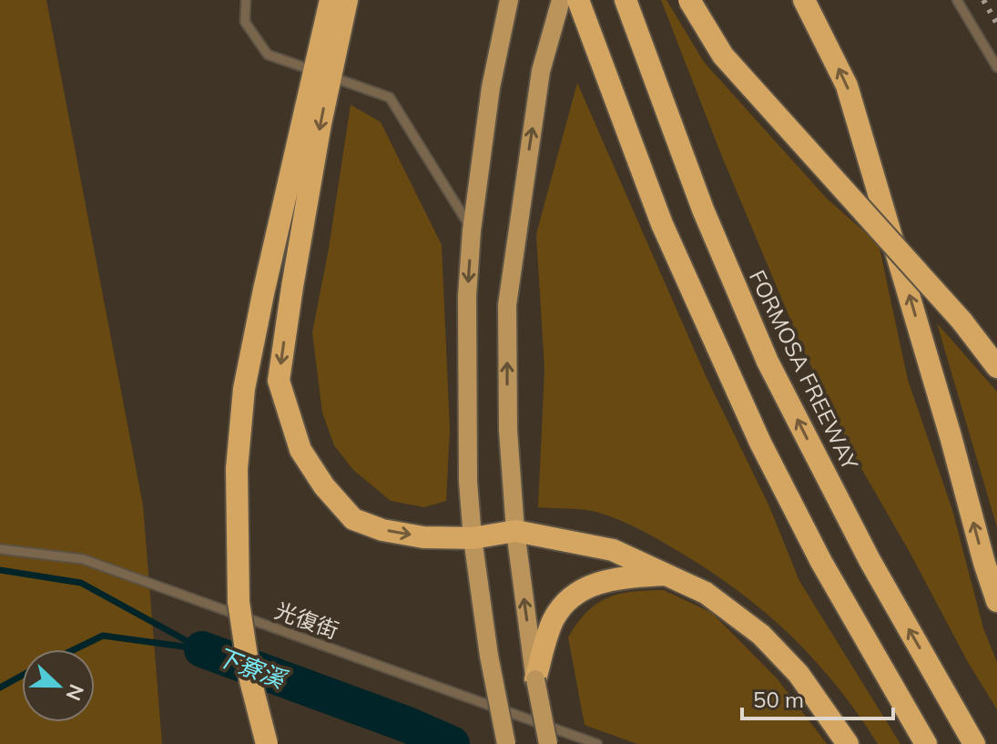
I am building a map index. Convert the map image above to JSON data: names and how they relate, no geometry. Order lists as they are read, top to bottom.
{
  "streets": {
    "highway": ["FORMOSA FREEWAY"],
    "lane": ["光復街"]
  },
  "water": ["下寮溪"],
  "scale_bar": "50 m",
  "north": "right"
}
